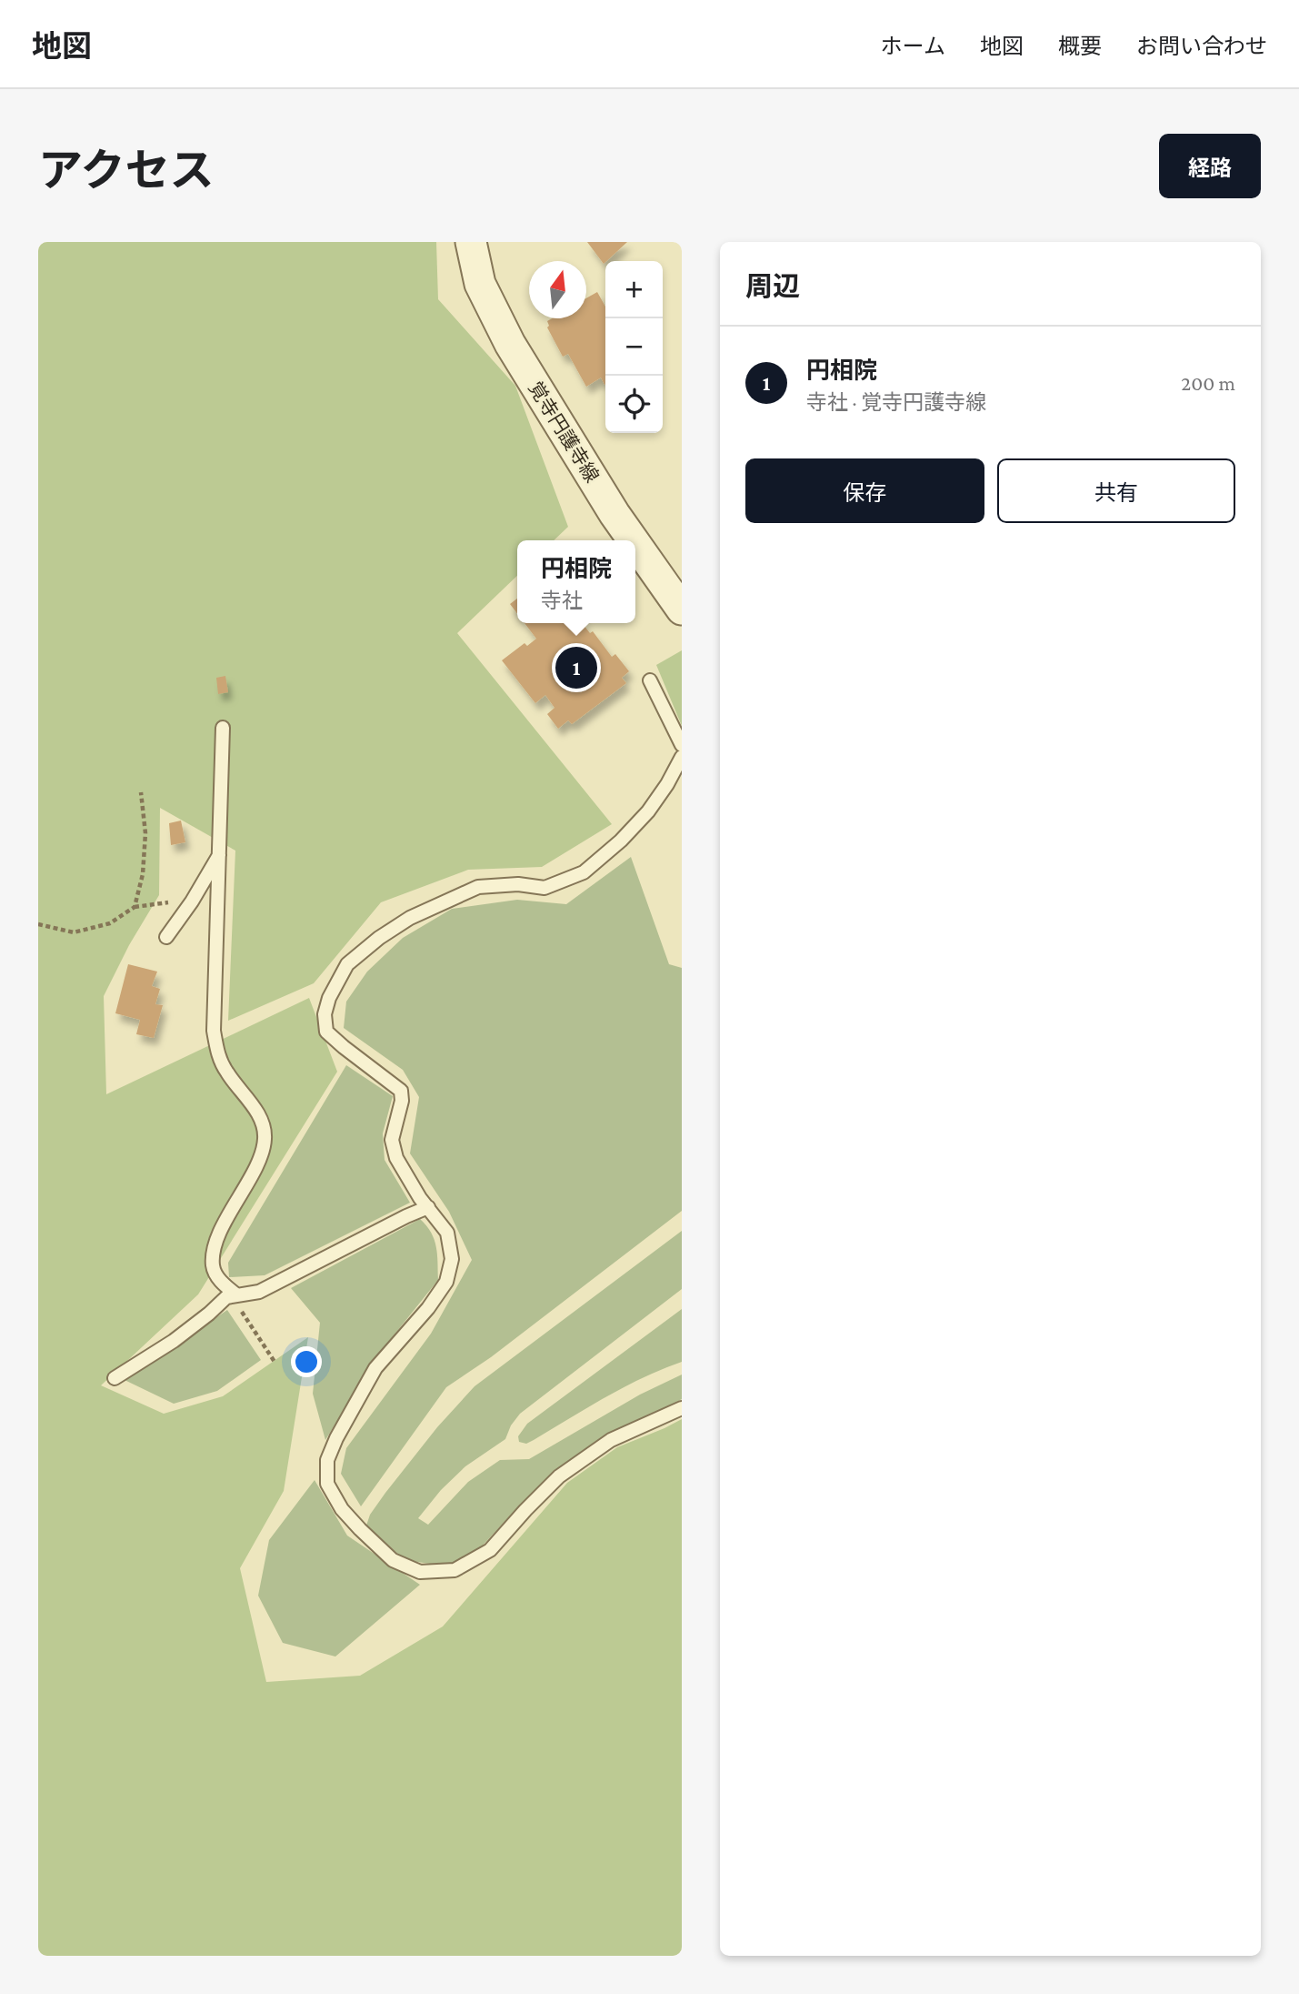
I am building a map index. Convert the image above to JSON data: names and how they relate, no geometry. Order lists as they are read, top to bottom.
{
  "streets": {
    "street": ["覚寺円護寺線"]
  },
  "north": "top",
  "page": {
    "header": "地図",
    "nav": [
      "ホーム",
      "地図",
      "概要",
      "お問い合わせ"
    ],
    "title": "アクセス",
    "buttons": [
      "経路",
      ["保存", "共有"]
    ],
    "heading": "周辺",
    "map_buttons": ["+", "−"],
    "list": [
      {
        "mark": "1",
        "name": "円相院",
        "note": "寺社 · 覚寺円護寺線",
        "value": "200 m"
      }
    ],
    "popup": ["円相院", "寺社"],
    "pins": "1"
  }
}
